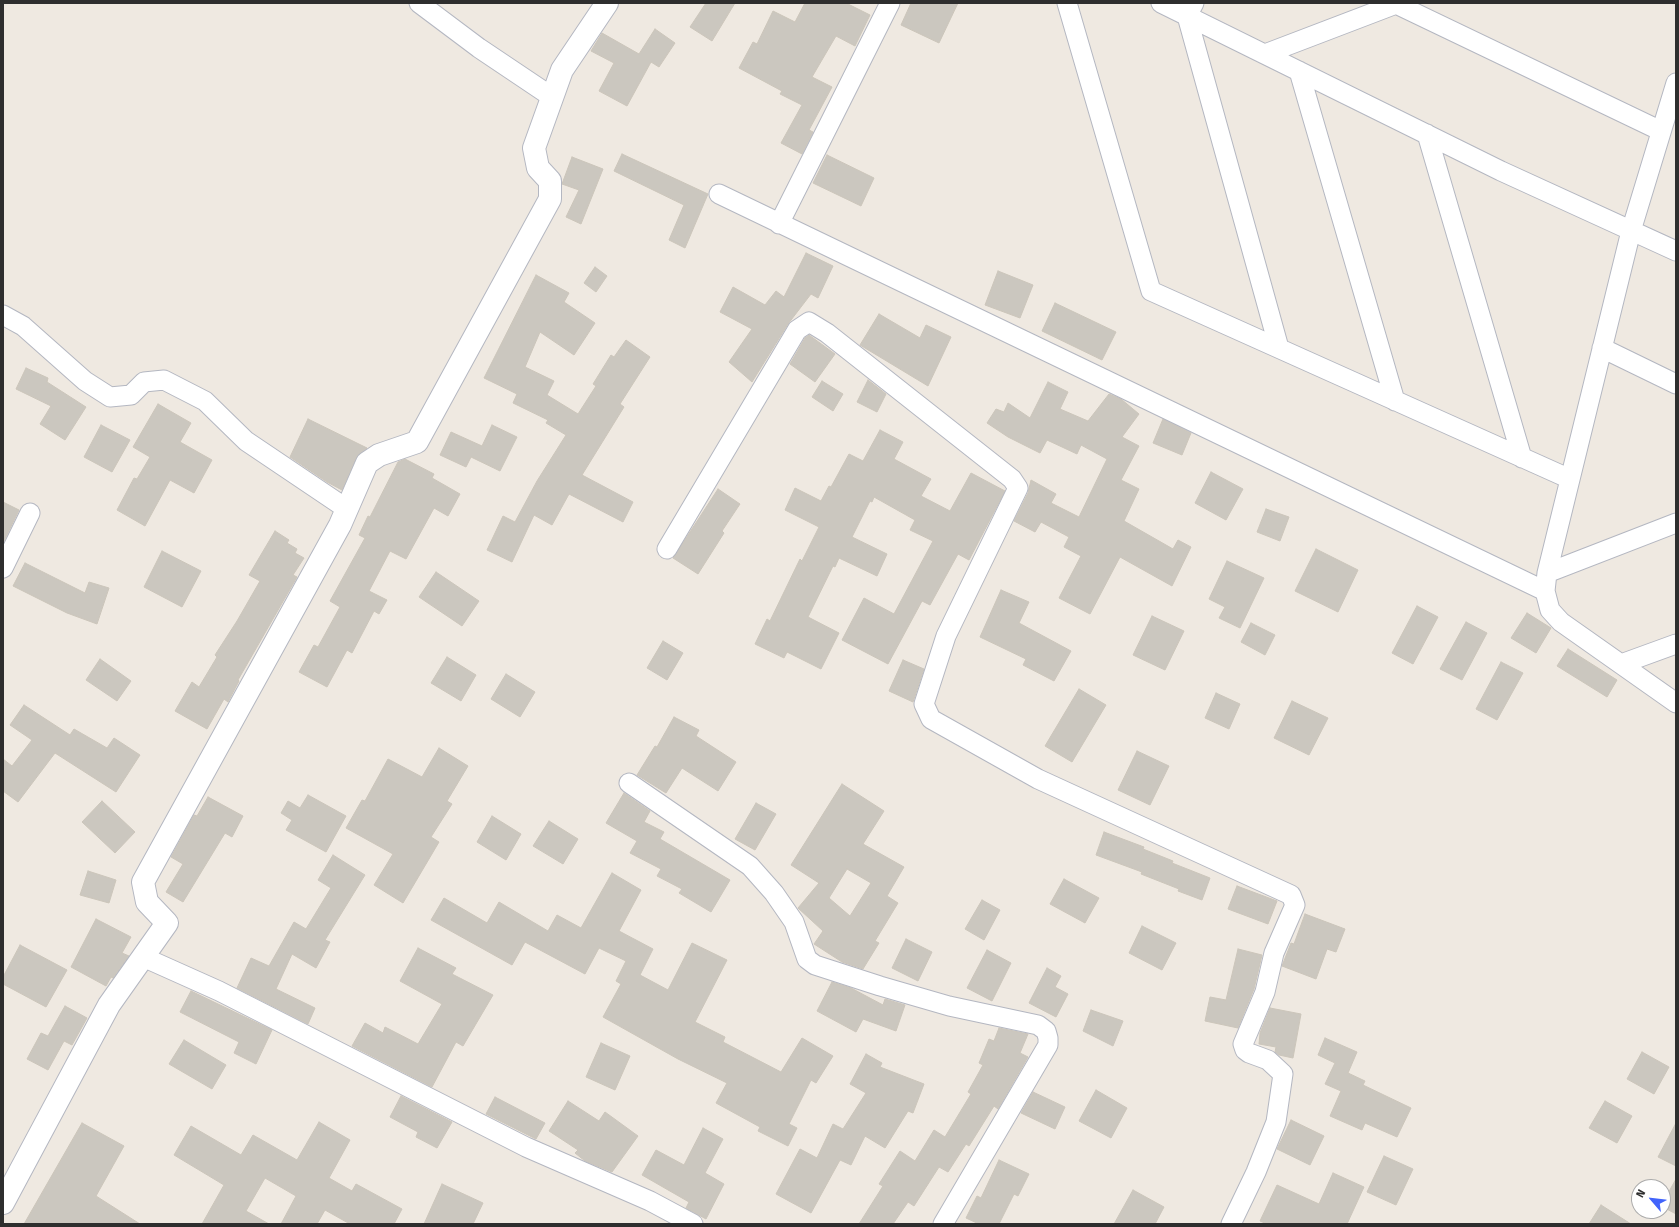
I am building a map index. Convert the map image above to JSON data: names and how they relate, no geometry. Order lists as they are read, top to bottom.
{
  "north": "top left"
}
